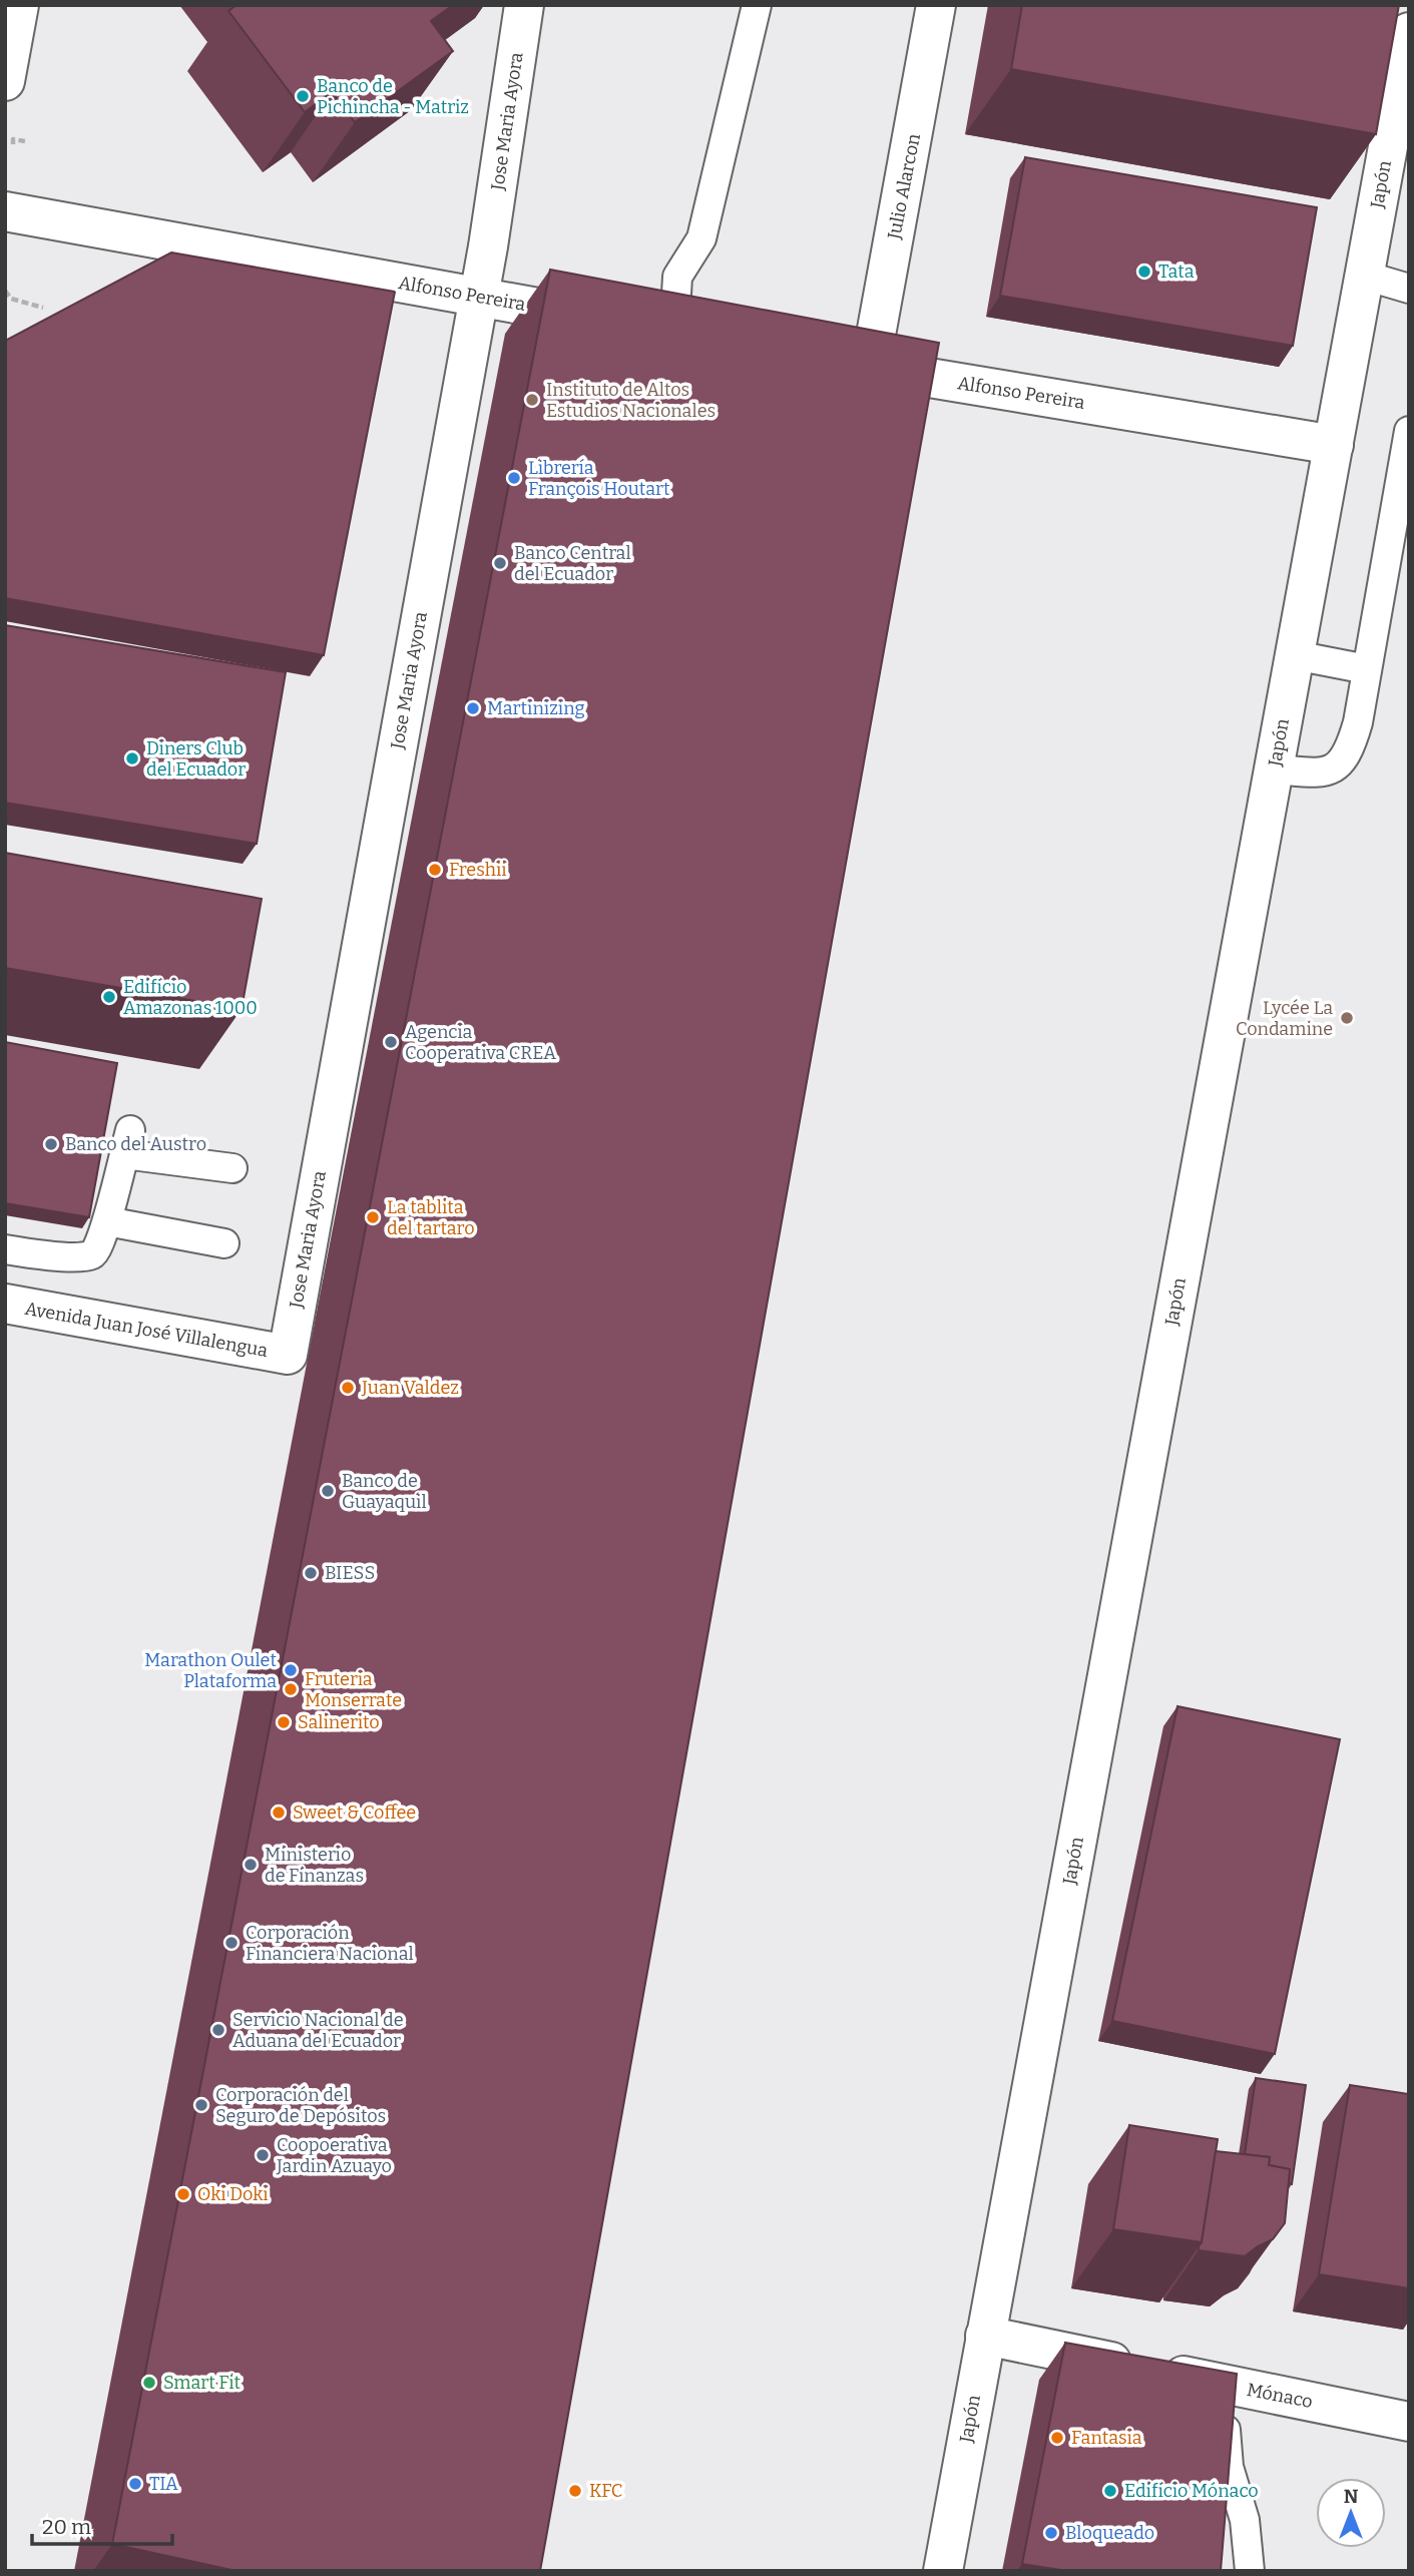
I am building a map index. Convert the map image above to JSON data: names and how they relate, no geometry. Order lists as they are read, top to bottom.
{
  "streets": {
    "street": [
      "Jose Maria Ayora",
      "Japón",
      "Julio Alarcon",
      "Alfonso Pereira",
      "Avenida Juan José Villalengua",
      "Mónaco"
    ]
  },
  "crossings": [
    ["Jose Maria Ayora", "Alfonso Pereira"],
    ["Jose Maria Ayora", "Avenida Juan José Villalengua"],
    ["Japón", "Alfonso Pereira"],
    ["Japón", "Mónaco"],
    ["Julio Alarcon", "Alfonso Pereira"]
  ],
  "places": [
    "Banco de Pichincha - Matriz",
    "Tata",
    "Instituto de Altos Estudios Nacionales",
    "Librería François Houtart",
    "Banco Central del Ecuador",
    "Martinizing",
    "Diners Club del Ecuador",
    "Freshii",
    "Edificio Amazonas 1000",
    "Lycée La Condamine",
    "Agencia Cooperativa CREA",
    "Banco del Austro",
    "La tablita del tartaro",
    "Juan Valdez",
    "Banco de Guayaquil",
    "BIESS",
    "Marathon Oulet Plataforma",
    "Fruteria Monserrate",
    "Salinerito",
    "Sweet & Coffee",
    "Ministerio de Finanzas",
    "Corporación Financiera Nacional",
    "Servicio Nacional de Aduana del Ecuador",
    "Corporación del Seguro de Depósitos",
    "Coopoerativa Jardin Azuayo",
    "Oki Doki",
    "Smart Fit",
    "Fantasia",
    "TIA",
    "KFC",
    "Edificio Mónaco",
    "Bloqueado"
  ],
  "scale_bar": "20 m",
  "north": "top"
}
